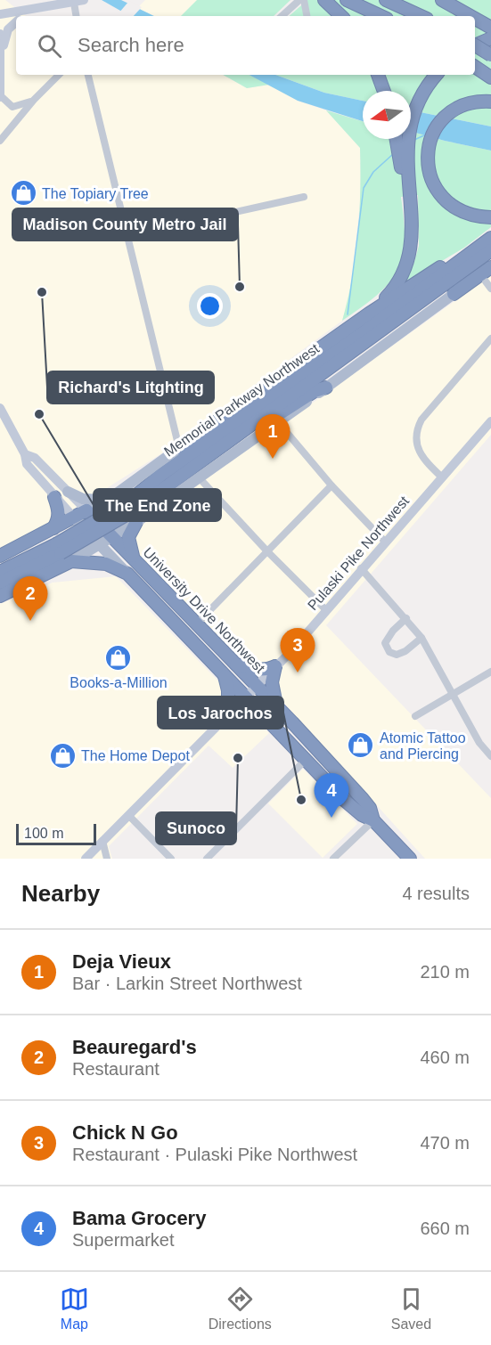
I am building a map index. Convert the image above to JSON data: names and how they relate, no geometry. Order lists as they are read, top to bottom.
{
  "streets": {
    "highway": ["Memorial Parkway Northwest", "University Drive Northwest"],
    "main road": ["Pulaski Pike Northwest"]
  },
  "crossings": [
    ["Memorial Parkway Northwest", "University Drive Northwest"],
    ["Pulaski Pike Northwest", "University Drive Northwest"]
  ],
  "places": {
    "shop": [
      "The Topiary Tree",
      "Books-a-Million",
      "Atomic Tattoo and Piercing",
      "The Home Depot"
    ],
    "other": [
      "Madison County Metro Jail",
      "Richard's Litghting",
      "The End Zone",
      "Sunoco",
      "Los Jarochos"
    ]
  },
  "scale_bar": "100 m",
  "north": "left",
  "page": {
    "search": "Search here",
    "pins": [
      "1",
      "2",
      "3",
      "4"
    ],
    "scale": "100 m",
    "heading": ["Nearby", "4 results"],
    "list": [
      {
        "mark": "1",
        "name": "Deja Vieux",
        "note": "Bar · Larkin Street Northwest",
        "value": "210 m"
      },
      {
        "mark": "2",
        "name": "Beauregard's",
        "note": "Restaurant",
        "value": "460 m"
      },
      {
        "mark": "3",
        "name": "Chick N Go",
        "note": "Restaurant · Pulaski Pike Northwest",
        "value": "470 m"
      },
      {
        "mark": "4",
        "name": "Bama Grocery",
        "note": "Supermarket",
        "value": "660 m"
      }
    ],
    "nav": ["Map", "Directions", "Saved"]
  }
}
